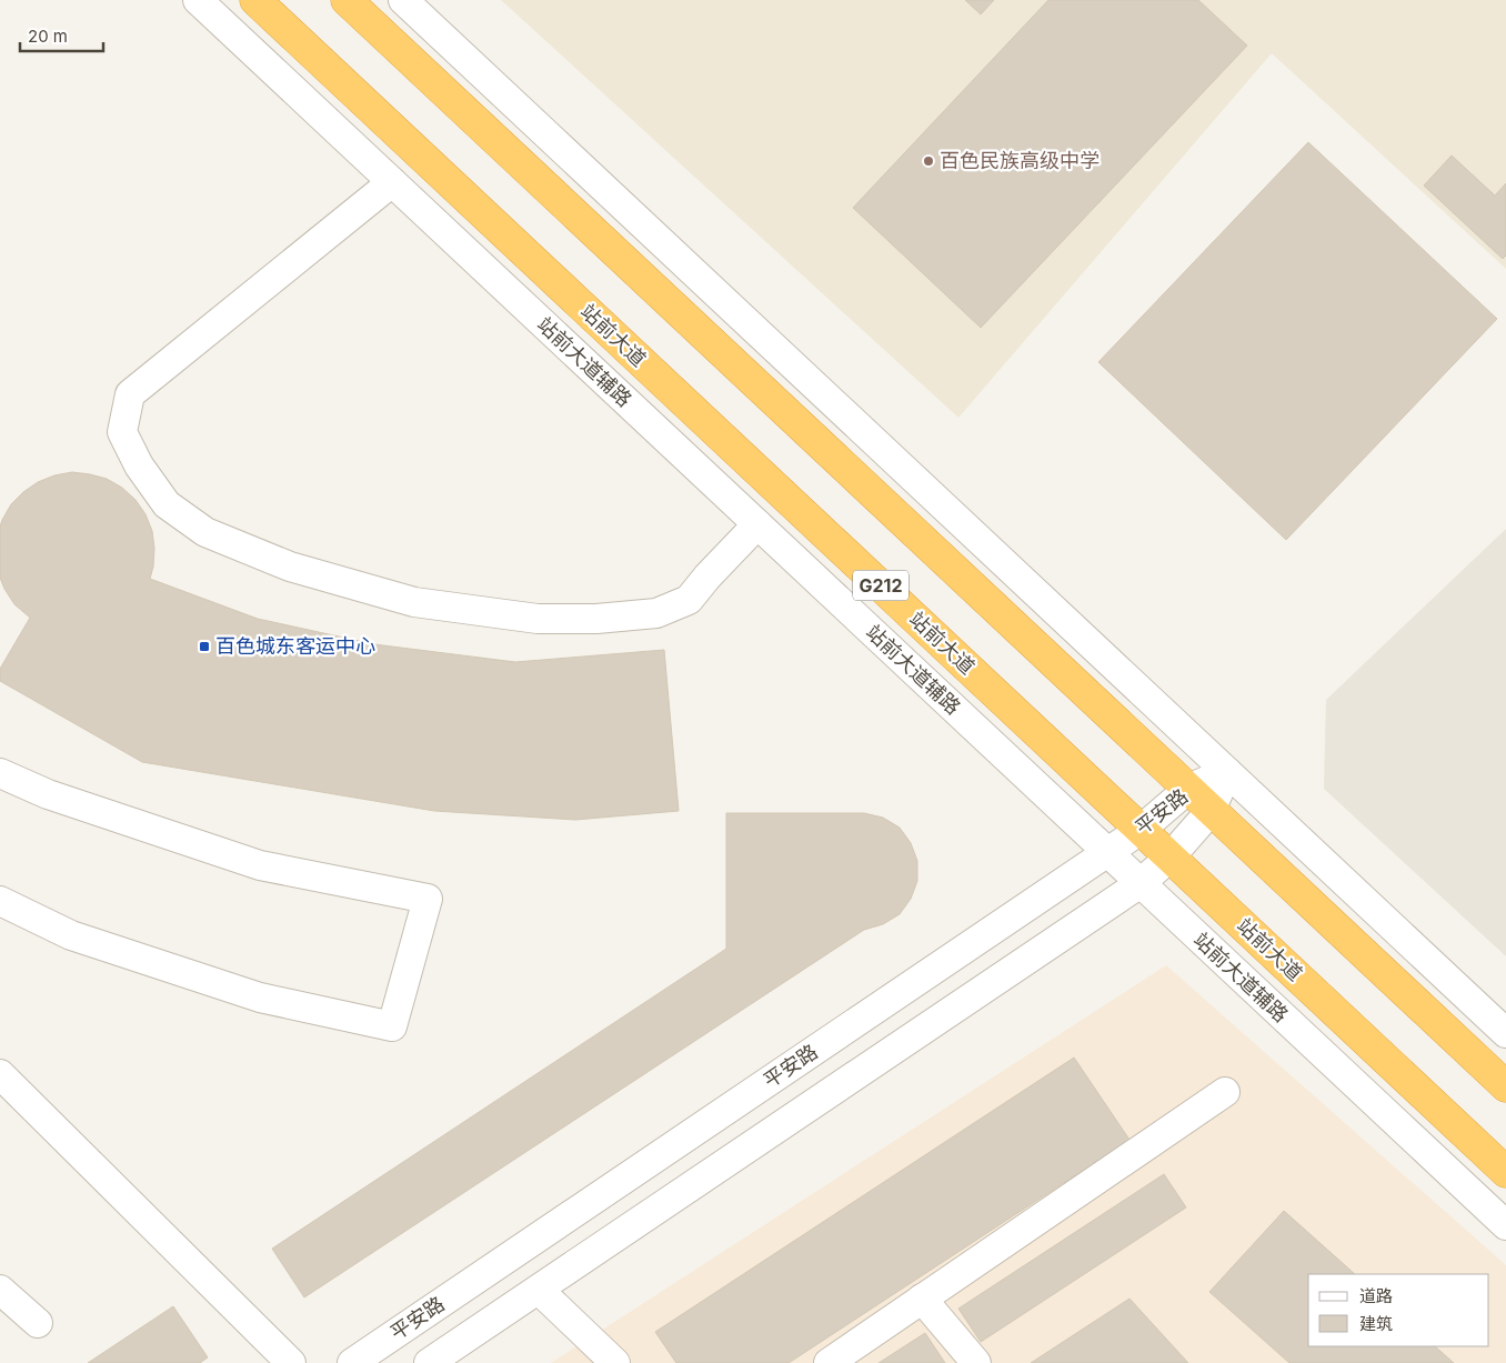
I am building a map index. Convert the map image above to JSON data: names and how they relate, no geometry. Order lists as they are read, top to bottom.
{
  "streets": {
    "highway": ["站前大道", "G212"],
    "street": ["站前大道辅路", "平安路"]
  },
  "crossings": [
    ["站前大道", "平安路"],
    ["站前大道辅路", "平安路"]
  ],
  "places": {
    "other": ["百色民族高级中学"],
    "transit": ["百色城东客运中心"]
  },
  "legend": ["道路", "建筑"],
  "scale_bar": "20 m"
}
